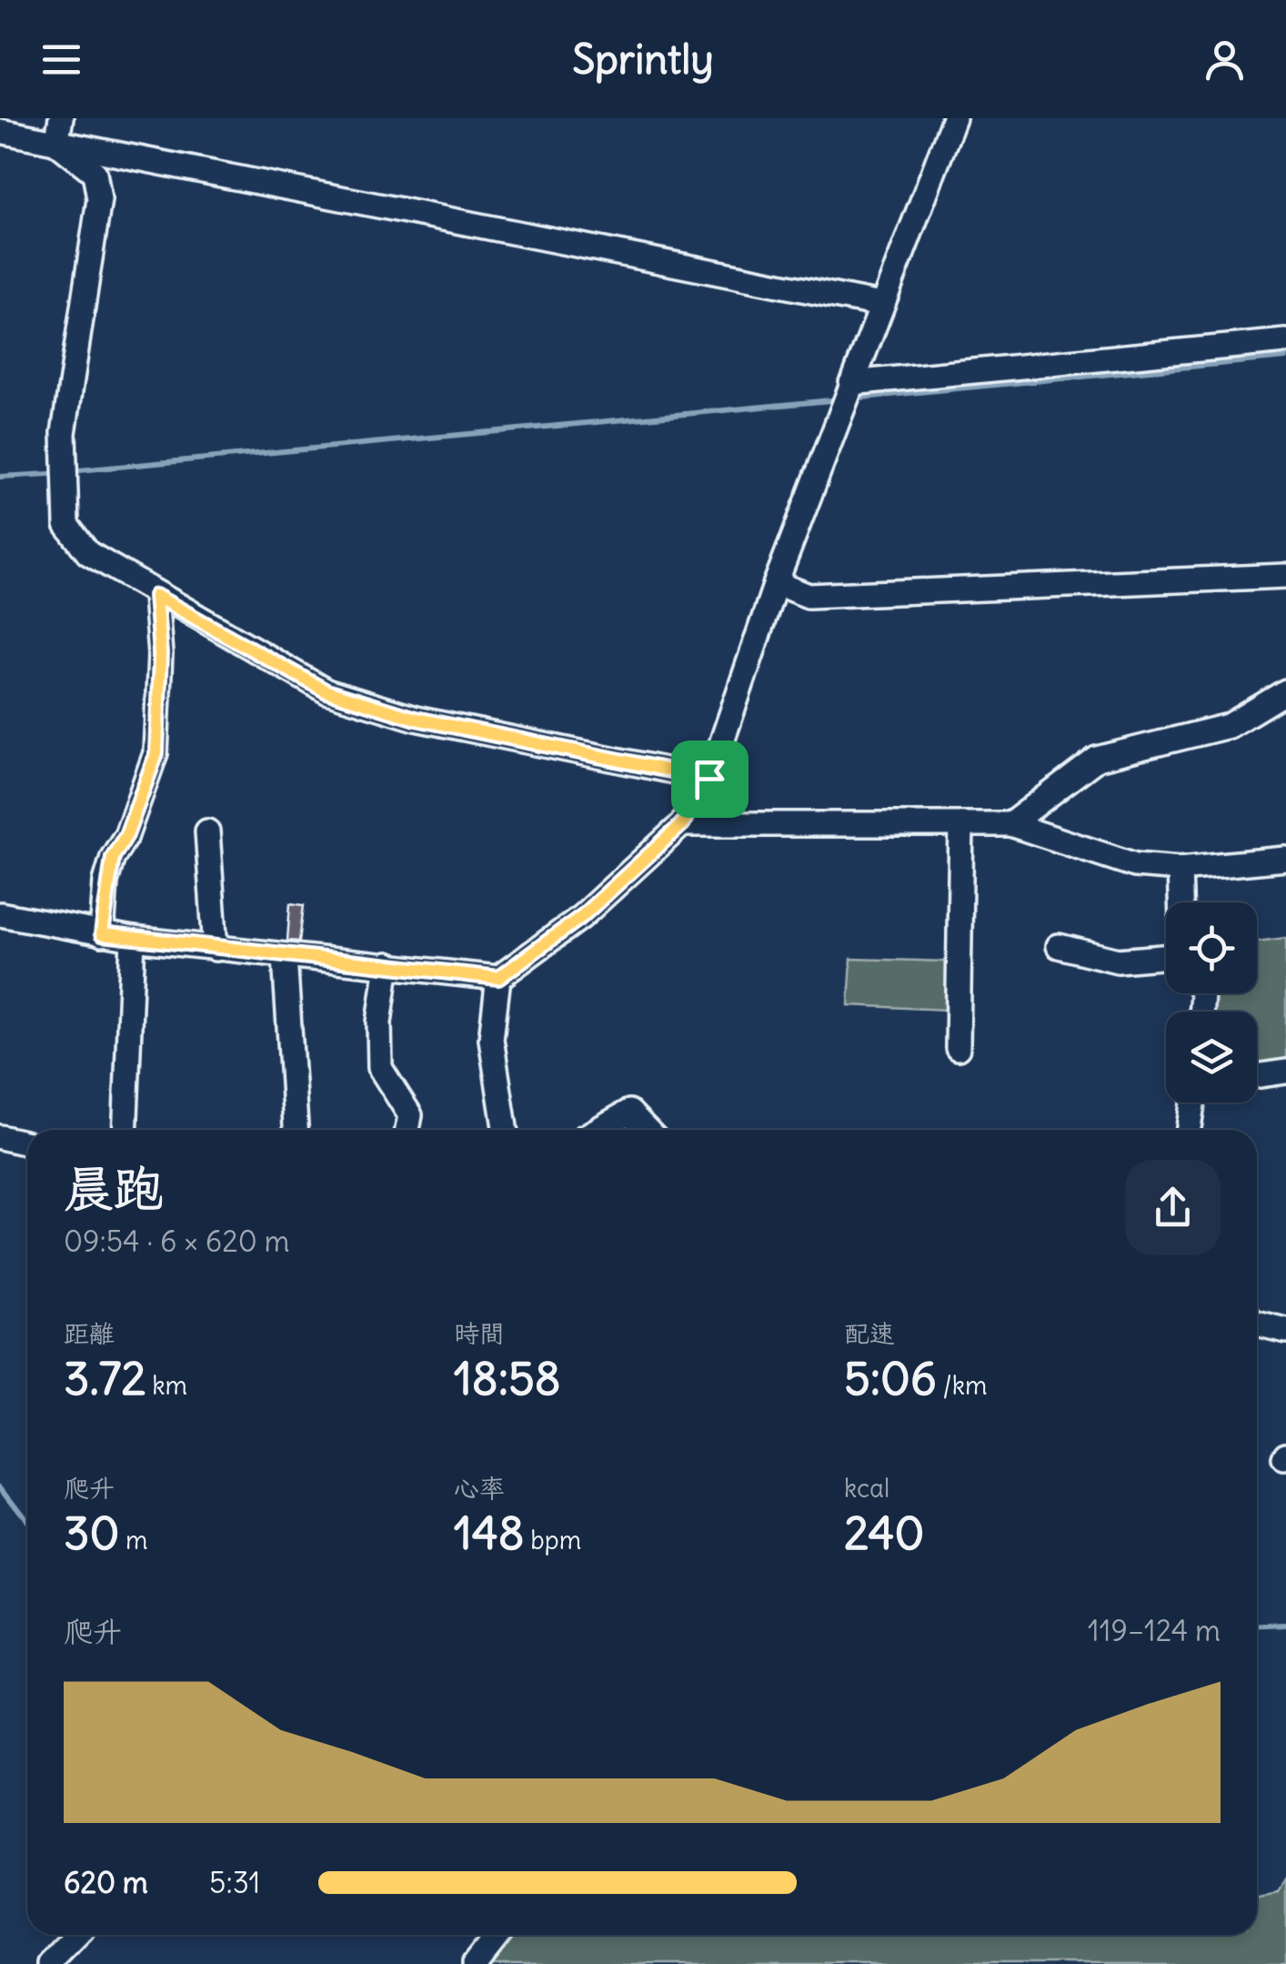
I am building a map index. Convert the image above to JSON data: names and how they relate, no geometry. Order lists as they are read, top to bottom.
{
  "page": {
    "header": "Sprintly",
    "heading": ["晨跑", "09:54 · 6 × 620 m"],
    "stats": [
      ["距離", "3.72 km"],
      ["時間", "18:58"],
      ["配速", "5:06 /km"],
      ["爬升", "30 m"],
      ["心率", "148 bpm"],
      ["kcal", "240"]
    ],
    "chart": ["爬升", "119–124 m"],
    "list": [
      {
        "name": "620 m",
        "note": "5:31"
      }
    ]
  }
}
